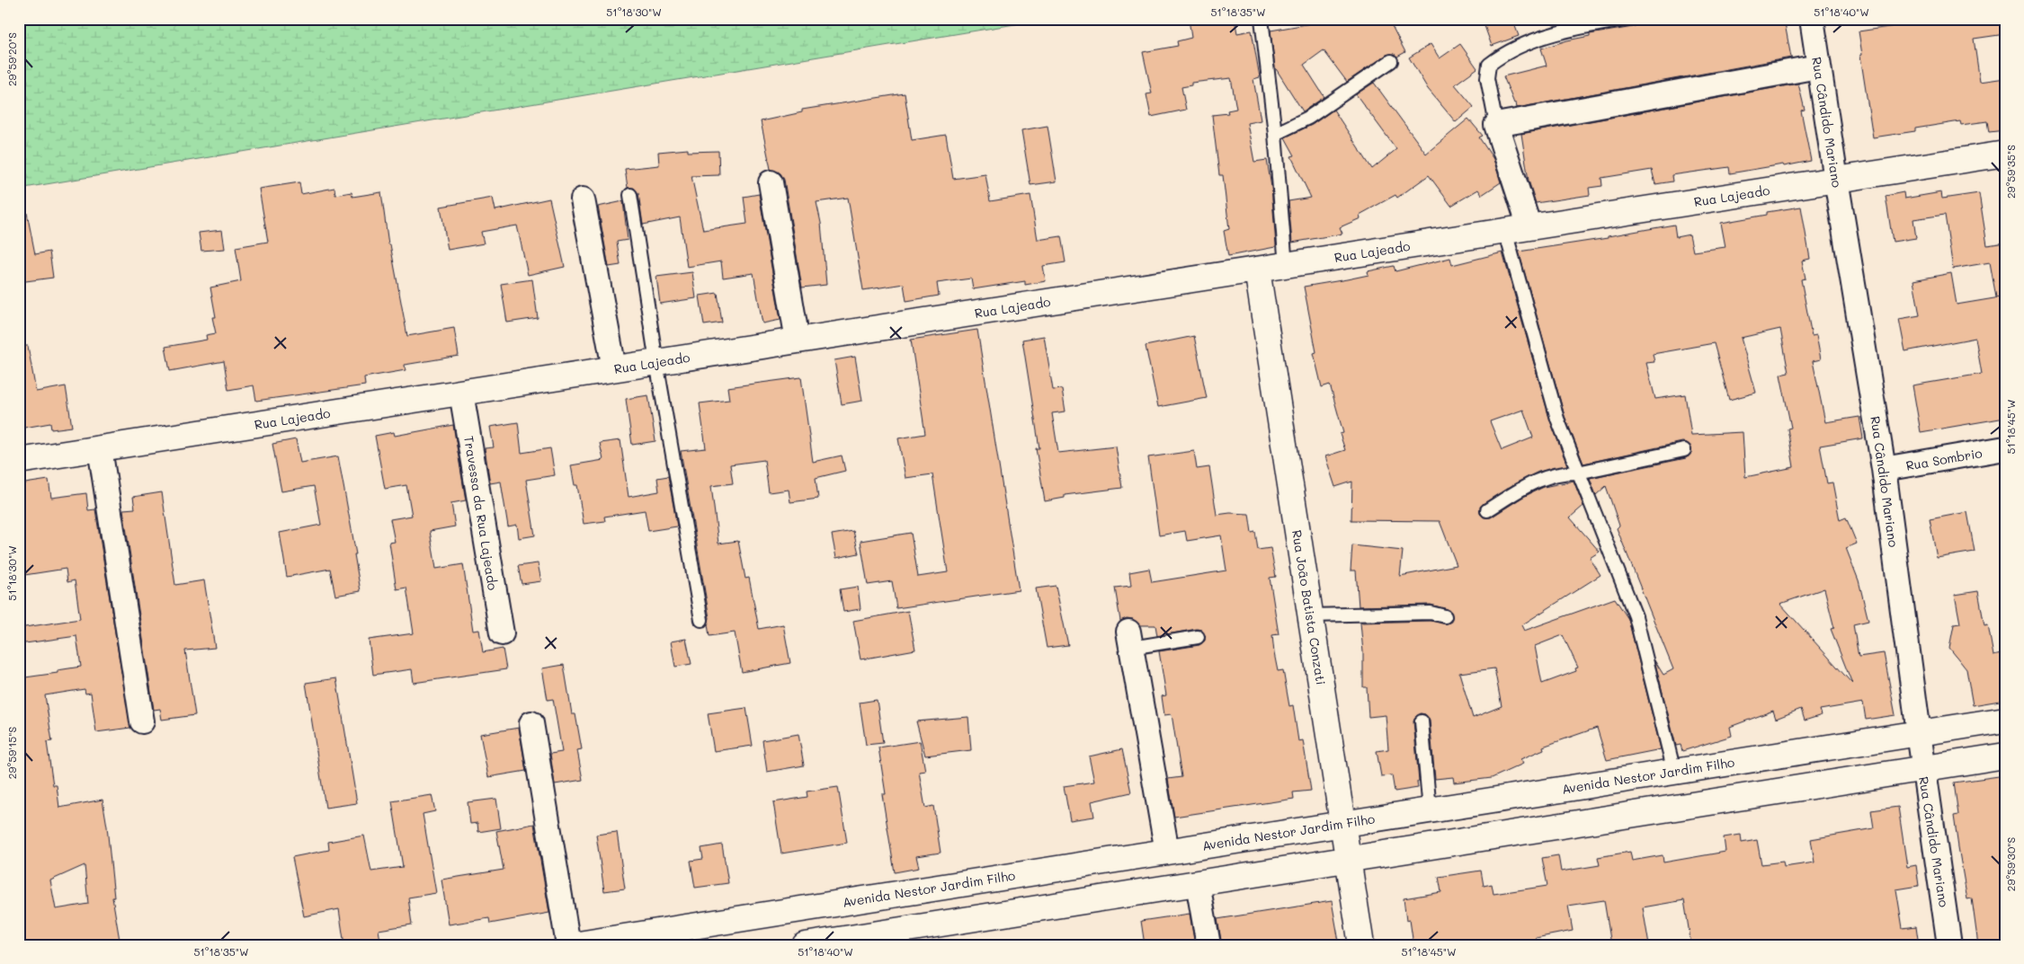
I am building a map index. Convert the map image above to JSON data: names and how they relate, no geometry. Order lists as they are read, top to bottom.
{
  "streets": {
    "street": [
      "Rua Cândido Mariano",
      "Rua Lajeado",
      "Rua Sombrio",
      "Travessa da Rua Lajeado",
      "Rua João Batista Conzati",
      "Avenida Nestor Jardim Filho"
    ]
  },
  "crossings": [
    ["Rua Cândido Mariano", "Rua Lajeado"],
    ["Rua Cândido Mariano", "Rua Sombrio"],
    ["Rua Cândido Mariano", "Avenida Nestor Jardim Filho"],
    ["Rua Lajeado", "Travessa da Rua Lajeado"],
    ["Rua Lajeado", "Rua João Batista Conzati"],
    ["Rua João Batista Conzati", "Avenida Nestor Jardim Filho"]
  ],
  "coordinates": [
    "51°18'30\"W",
    "51°18'35\"W",
    "51°18'40\"W",
    "29°59'20\"S",
    "29°59'35\"S",
    "51°18'45\"W",
    "29°59'15\"S",
    "29°59'30\"S"
  ]
}
